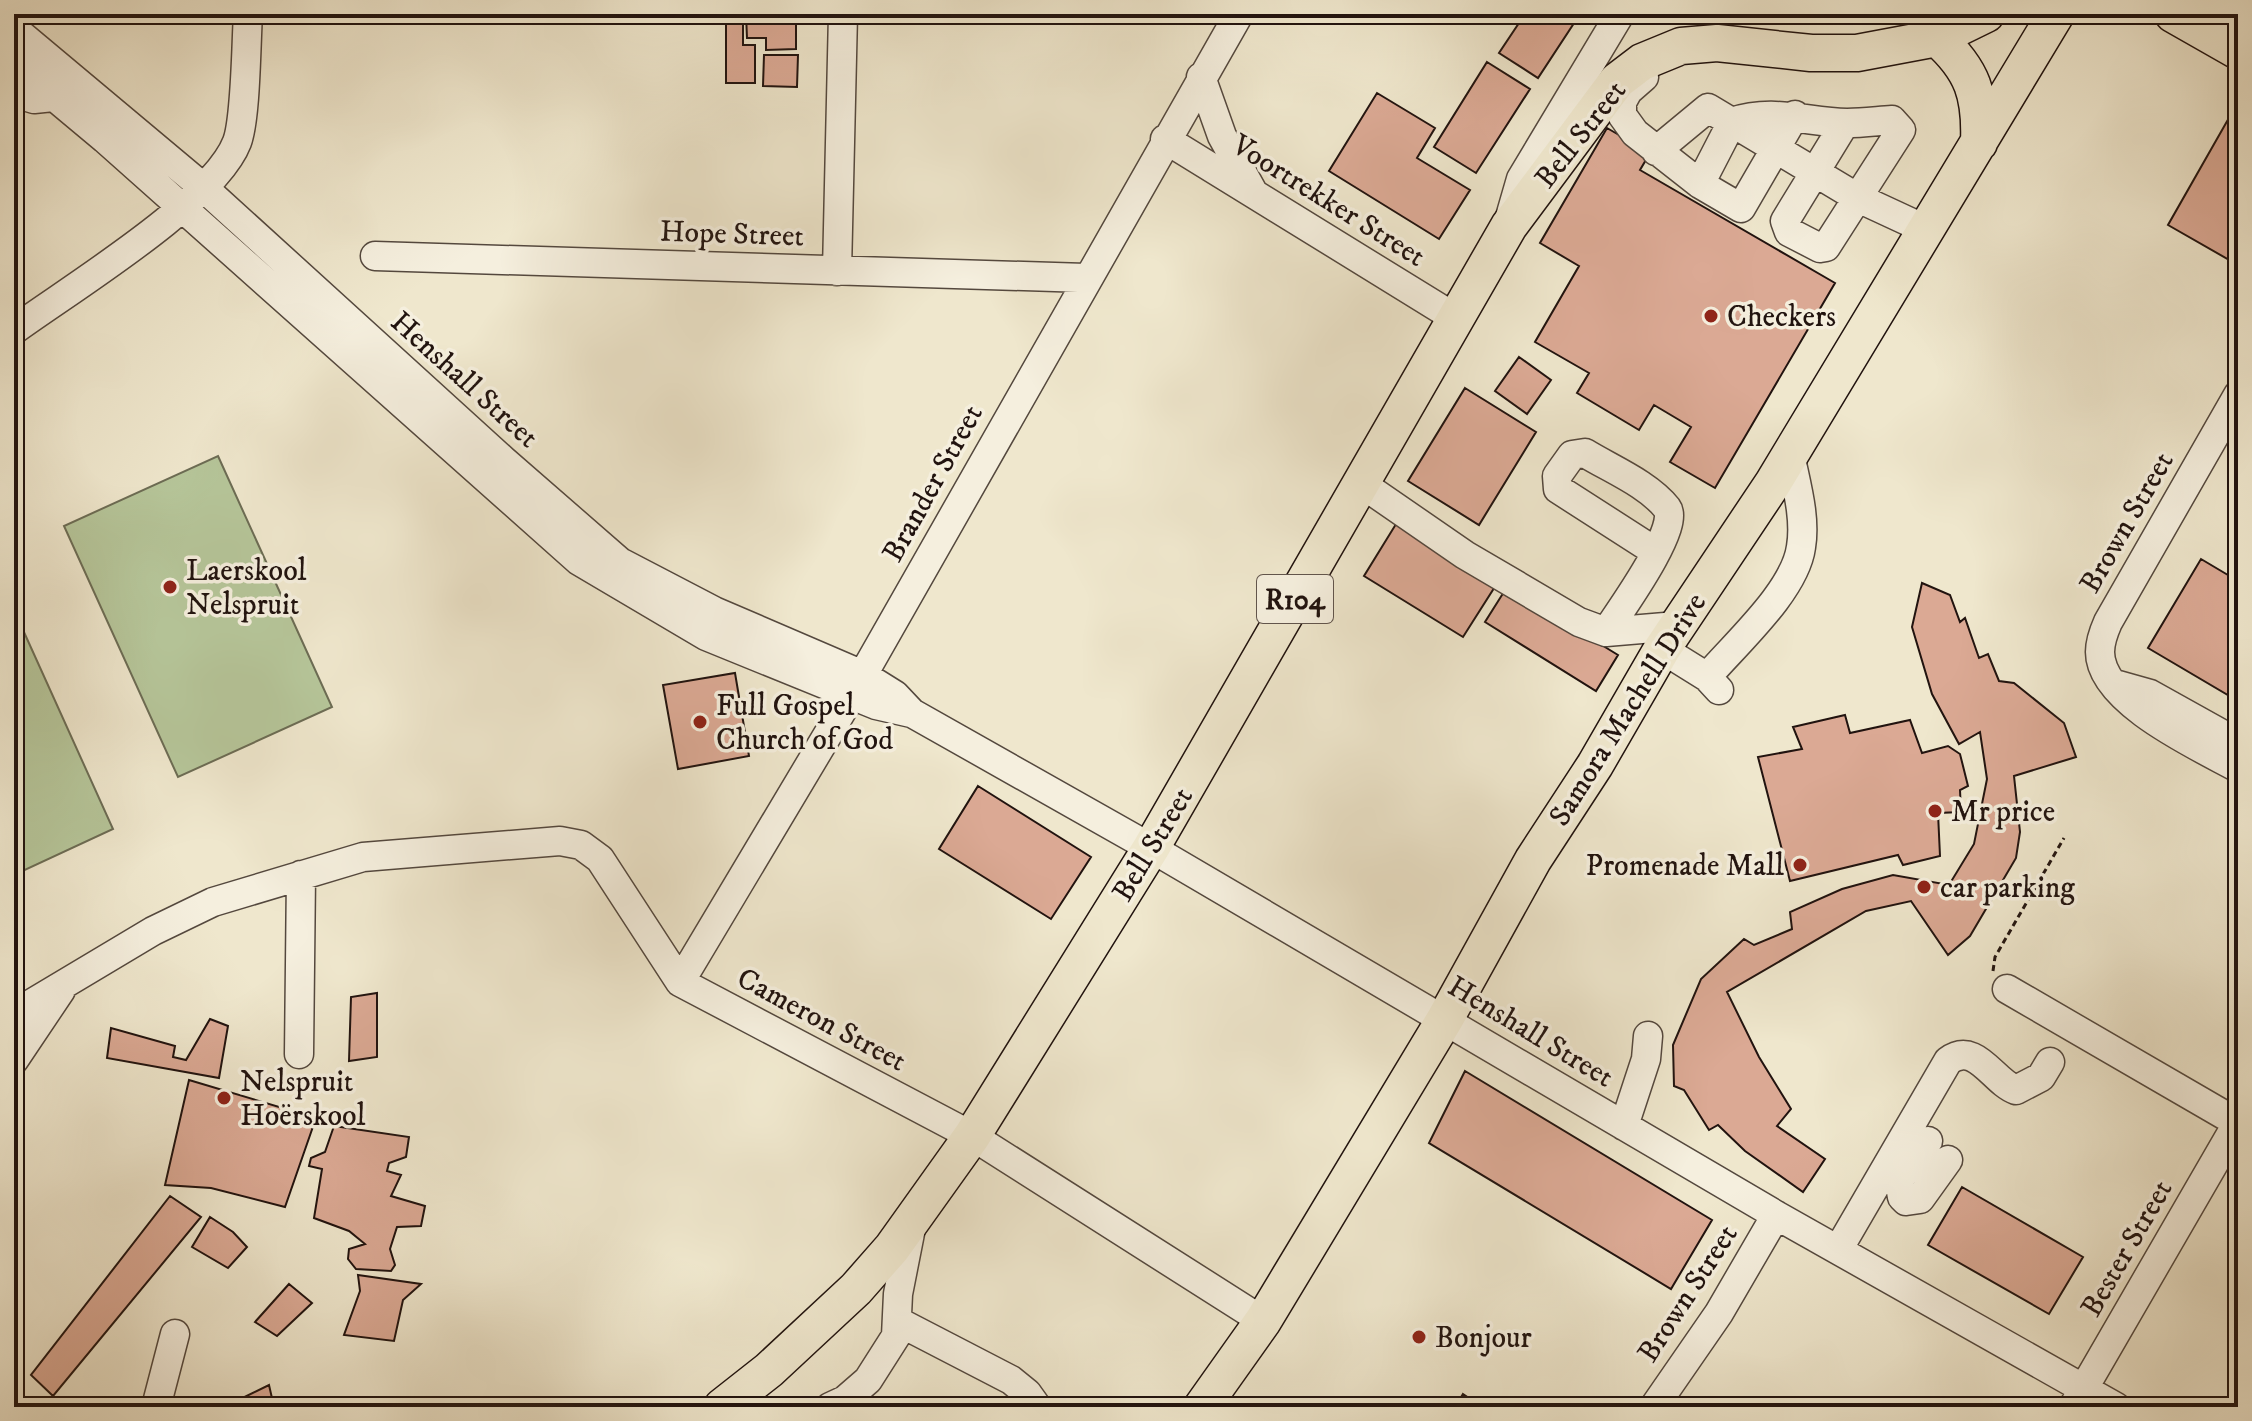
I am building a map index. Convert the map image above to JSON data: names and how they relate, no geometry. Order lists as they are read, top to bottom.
{
  "streets": {
    "main road": ["Bell Street", "R104", "Samora Machell Drive"],
    "street": [
      "Voortrekker Street",
      "Hope Street",
      "Henshall Street",
      "Brander Street",
      "Brown Street",
      "Cameron Street",
      "Bester Street"
    ]
  },
  "crossings": [
    ["Bell Street", "Voortrekker Street"],
    ["Bell Street", "Henshall Street"],
    ["Bell Street", "Cameron Street"],
    ["Voortrekker Street", "Brander Street"],
    ["Hope Street", "Brander Street"],
    ["Henshall Street", "Brander Street"],
    ["Henshall Street", "Brown Street"],
    ["Henshall Street", "Samora Machell Drive"],
    ["Henshall Street", "Bester Street"],
    ["Brander Street", "Cameron Street"],
    ["Samora Machell Drive", "Cameron Street"]
  ],
  "places": [
    "Checkers",
    "Laerskool Nelspruit",
    "Full Gospel Church of God",
    "Mr price",
    "Promenade Mall",
    "car parking",
    "Nelspruit Hoërskool",
    "Bonjour"
  ]
}
